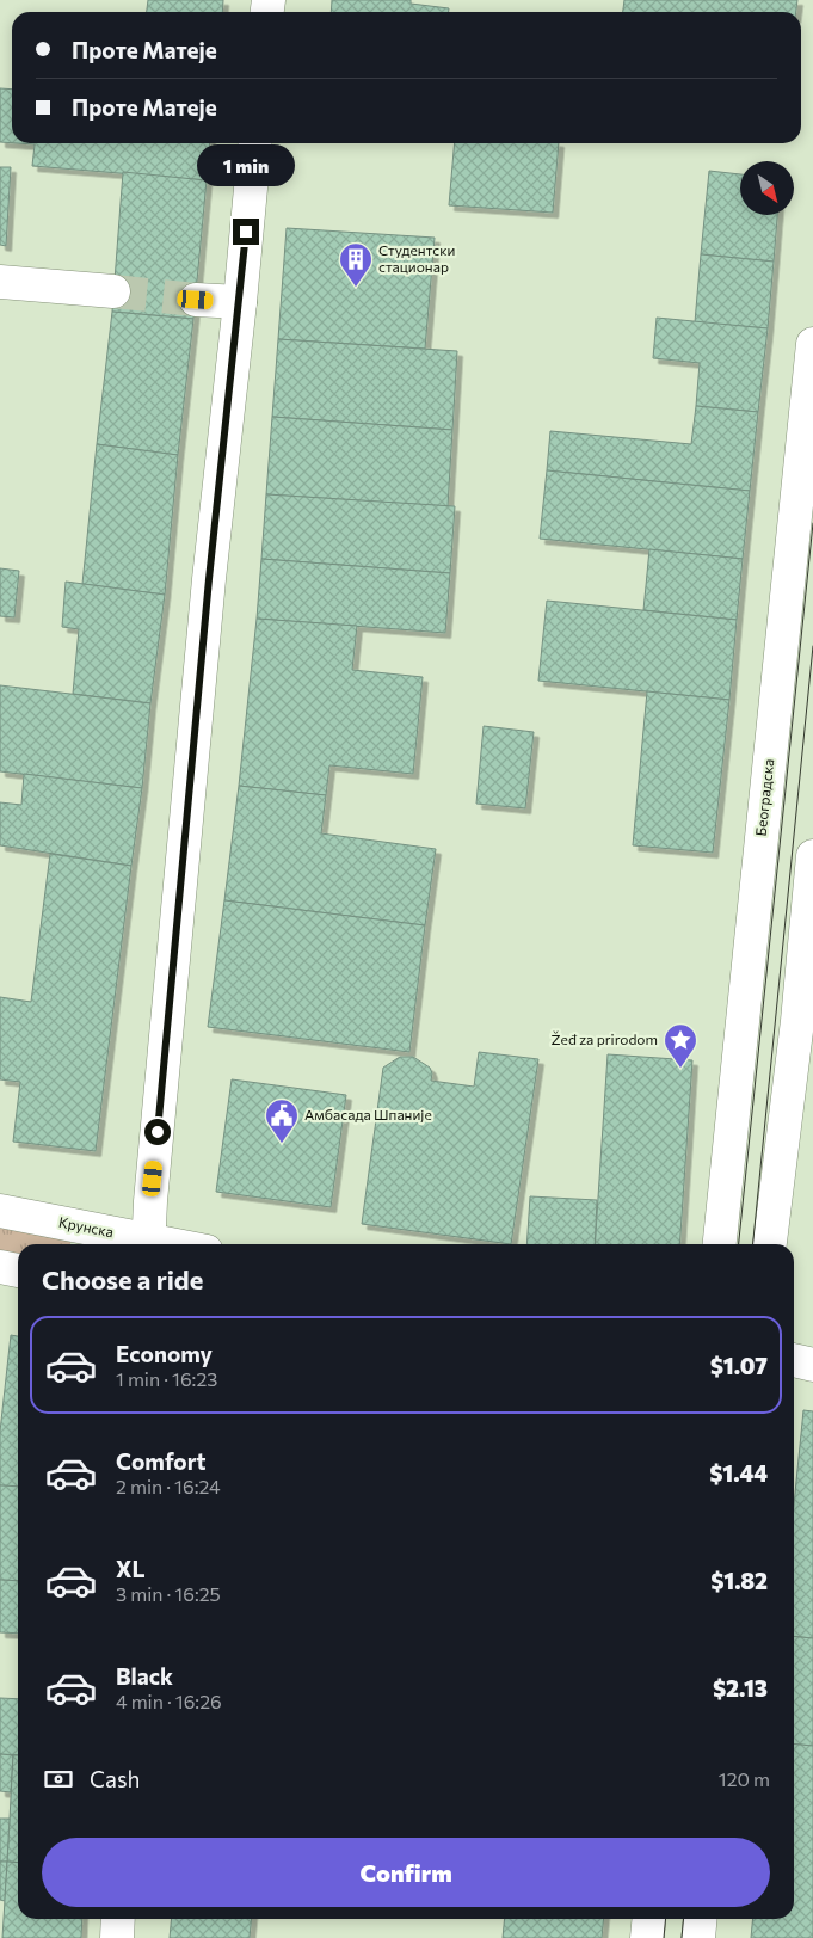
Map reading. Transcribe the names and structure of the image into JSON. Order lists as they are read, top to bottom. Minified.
{"streets":{"street":["Београдска","Крунска"]},"places":{"building":["Студентски стационар"],"place":["Žeđ za prirodom"],"public building":["Амбасада Шпаније"]},"north":"bottom right","page":{"banner":["Проте Матеје","Проте Матеје"],"bubble":"1 min","heading":"Choose a ride","list":[{"name":"Economy","note":"1 min · 16:23","value":"$1.07"},{"name":"Comfort","note":"2 min · 16:24","value":"$1.44"},{"name":"XL","note":"3 min · 16:25","value":"$1.82"},{"name":"Black","note":"4 min · 16:26","value":"$2.13"}],"pay":["Cash","120 m"],"buttons":"Confirm"}}
